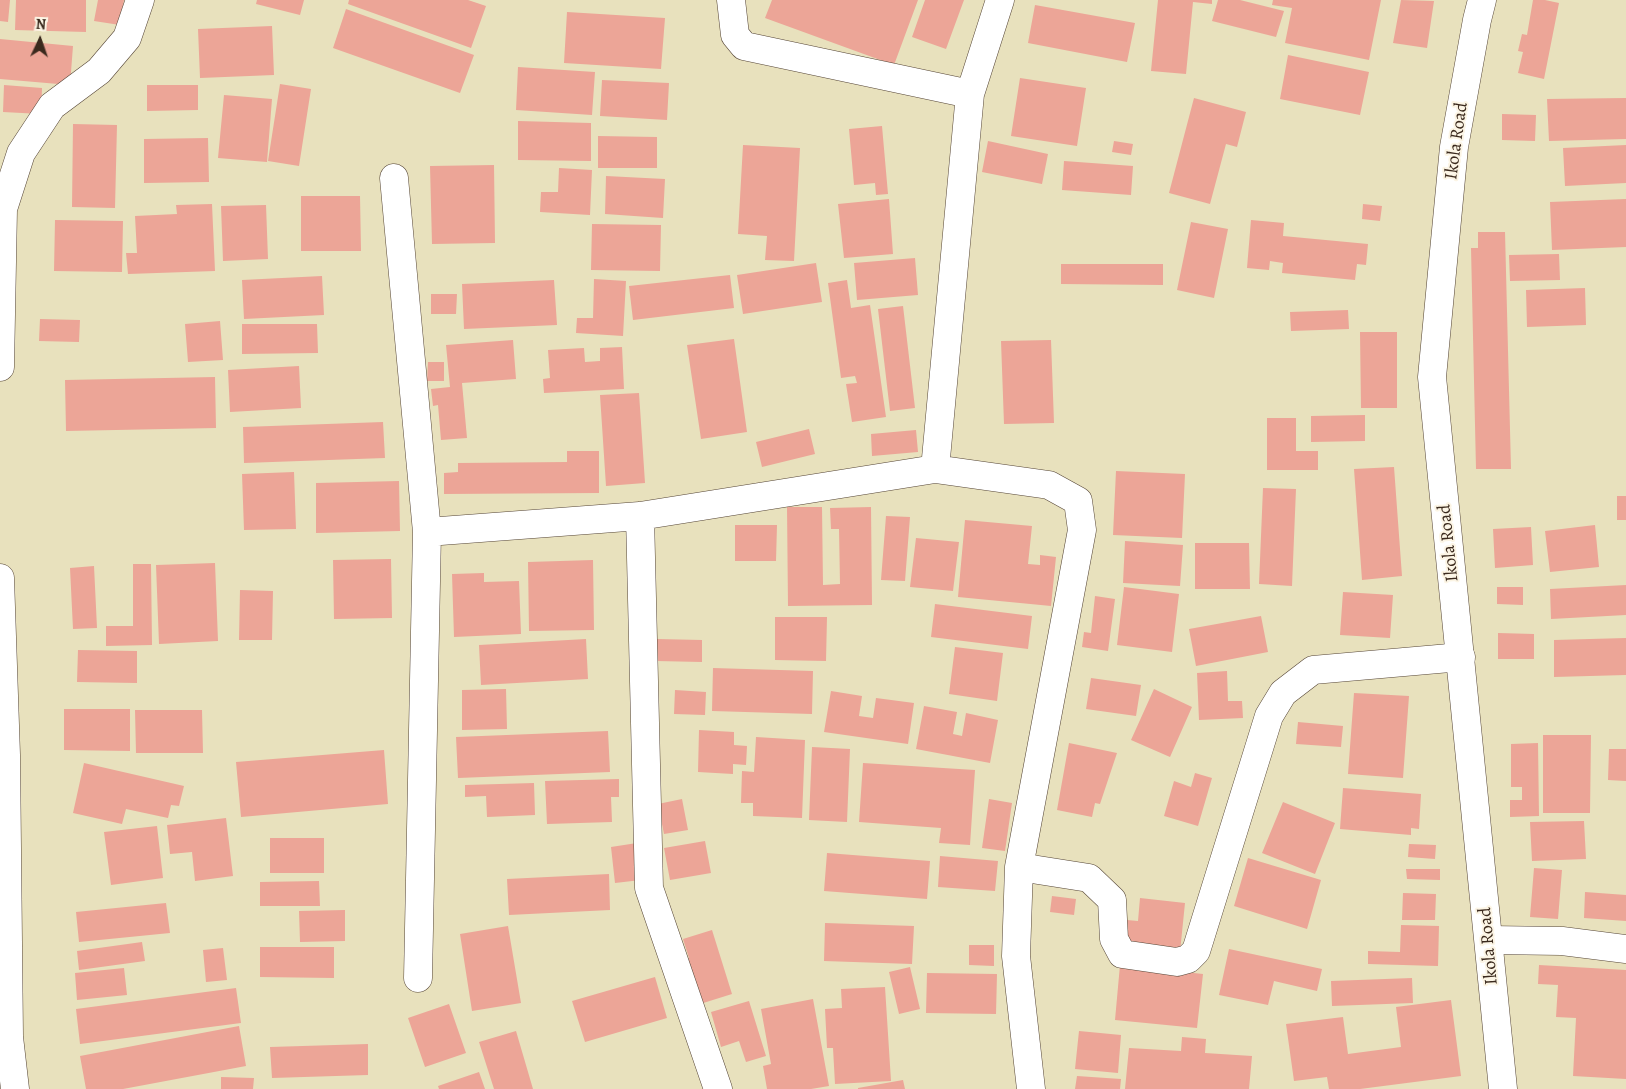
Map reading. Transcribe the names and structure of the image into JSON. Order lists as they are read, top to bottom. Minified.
{"streets":{"street":["Ikola Road"]},"north":"top"}
